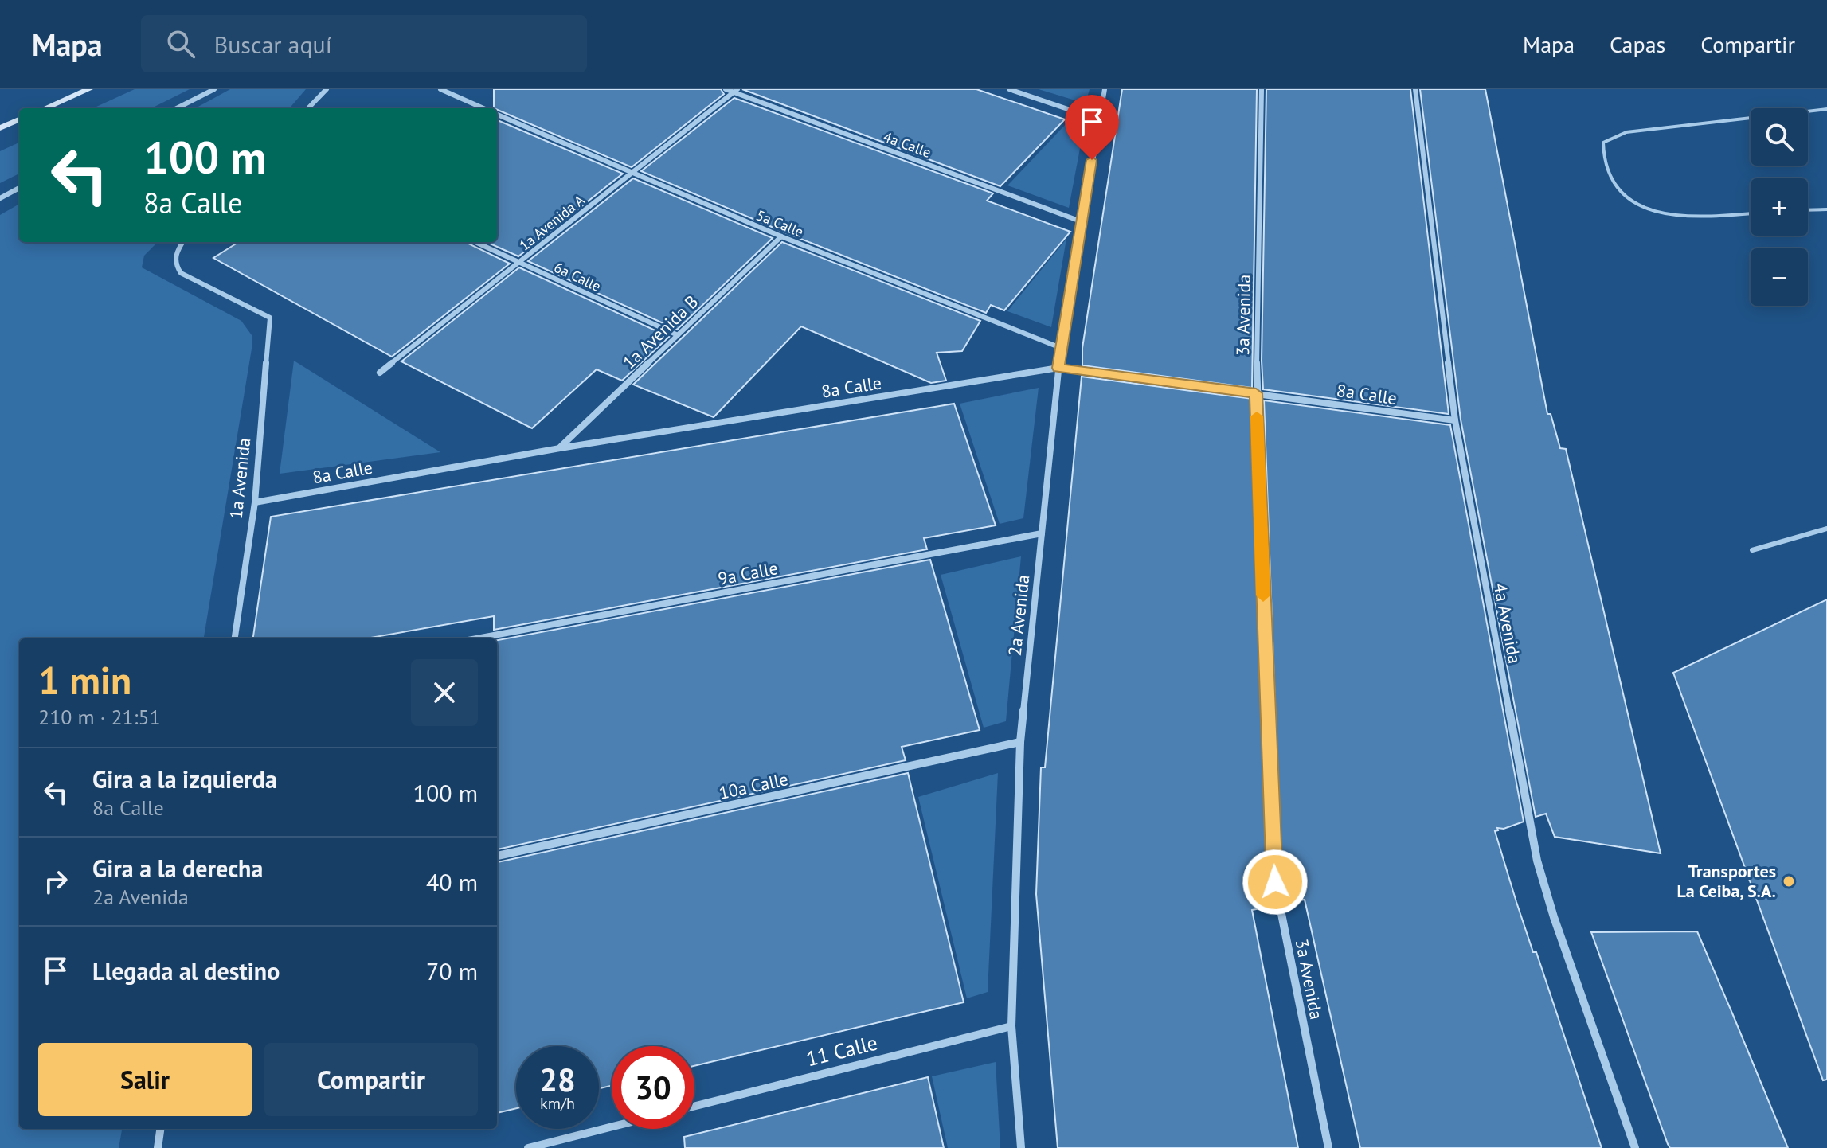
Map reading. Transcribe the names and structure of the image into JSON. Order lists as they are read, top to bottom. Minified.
{"streets":{"street":["4a Calle","1a Avenida A","5a Calle","6a Calle","3a Avenida","1a Avenida B","8a Calle","1a Avenida","9a Calle","2a Avenida","4a Avenida","10a Calle","11 Calle"]},"crossings":[["4a Calle","1a Avenida A"],["4a Calle","2a Avenida"],["1a Avenida A","5a Calle"],["1a Avenida A","6a Calle"],["5a Calle","1a Avenida B"],["5a Calle","2a Avenida"],["6a Calle","1a Avenida B"],["3a Avenida","8a Calle"],["1a Avenida B","8a Calle"],["8a Calle","1a Avenida"],["8a Calle","2a Avenida"],["8a Calle","4a Avenida"],["9a Calle","2a Avenida"],["2a Avenida","10a Calle"],["2a Avenida","11 Calle"]],"places":["Transportes La Ceiba, S.A."],"page":{"header":"Mapa","search":"Buscar aquí","nav":["Mapa","Capas","Compartir"],"map_buttons":["+","−"],"turn":["100 m","8a Calle"],"heading":["1 min","210 m · 21:51"],"list":[{"name":"Gira a la izquierda","note":"8a Calle","value":"100 m"},{"name":"Gira a la derecha","note":"2a Avenida","value":"40 m"},{"name":"Llegada al destino","value":"70 m"}],"buttons":["Salir","Compartir"],"speed":"28 km/h","limit":"30"}}
